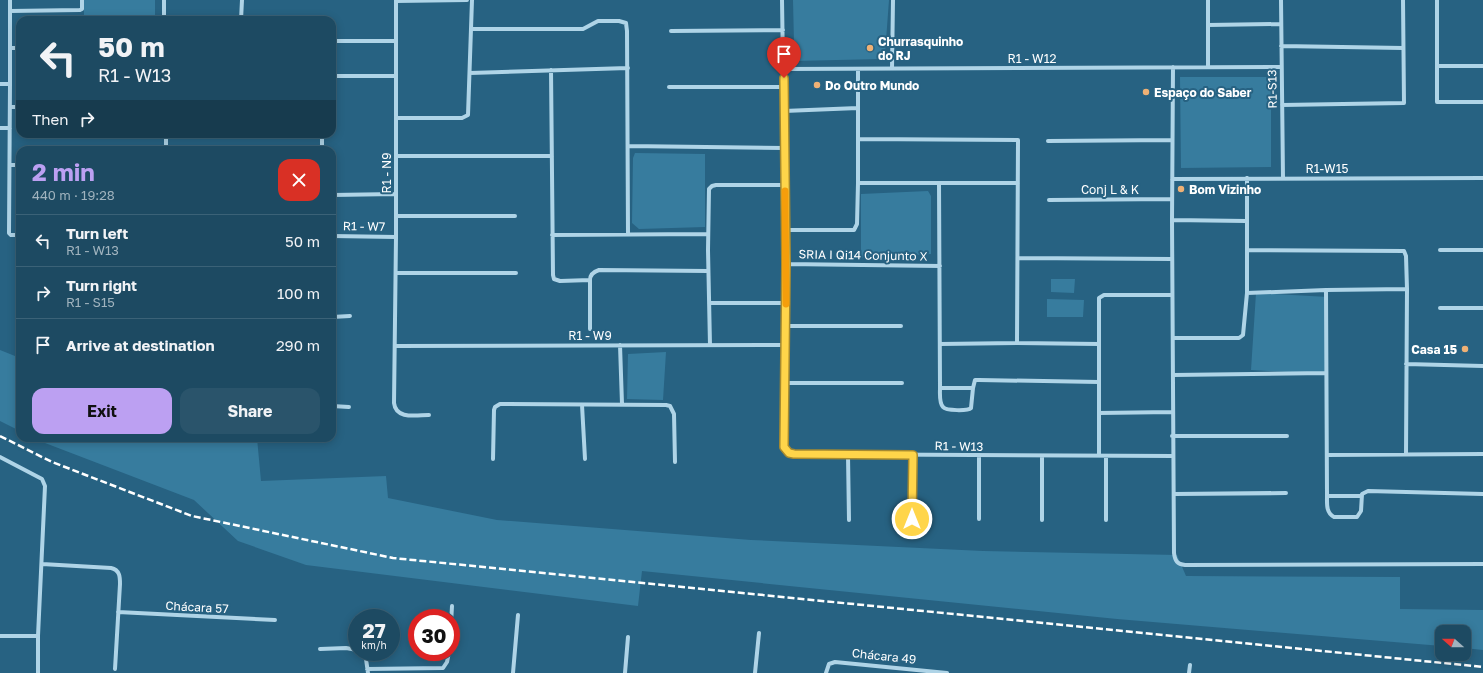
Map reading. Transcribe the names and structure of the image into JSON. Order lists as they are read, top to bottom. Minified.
{"streets":{"street":["R1 - W12","R1-S13","R1-W15","R1 - N9","Conj L & K","R1 - W7","SRIA I Qi14 Conjunto X","R1 - W9","R1 - W13","Chácara 57","Chácara 49"]},"crossings":[["R1 - W12","R1-S13"],["R1-S13","R1-W15"],["R1 - N9","R1 - W7"],["R1 - N9","R1 - W9"]],"places":["Churrasquinho do RJ","Do Outro Mundo","Espaço do Saber","Bom Vizinho","Casa 15"],"north":"left","page":{"turn":["50 m","R1 - W13"],"then":"Then","heading":["2 min","440 m · 19:28"],"list":[{"name":"Turn left","note":"R1 - W13","value":"50 m"},{"name":"Turn right","note":"R1 - S15","value":"100 m"},{"name":"Arrive at destination","value":"290 m"}],"buttons":["Exit","Share"],"speed":"27 km/h","limit":"30"}}
